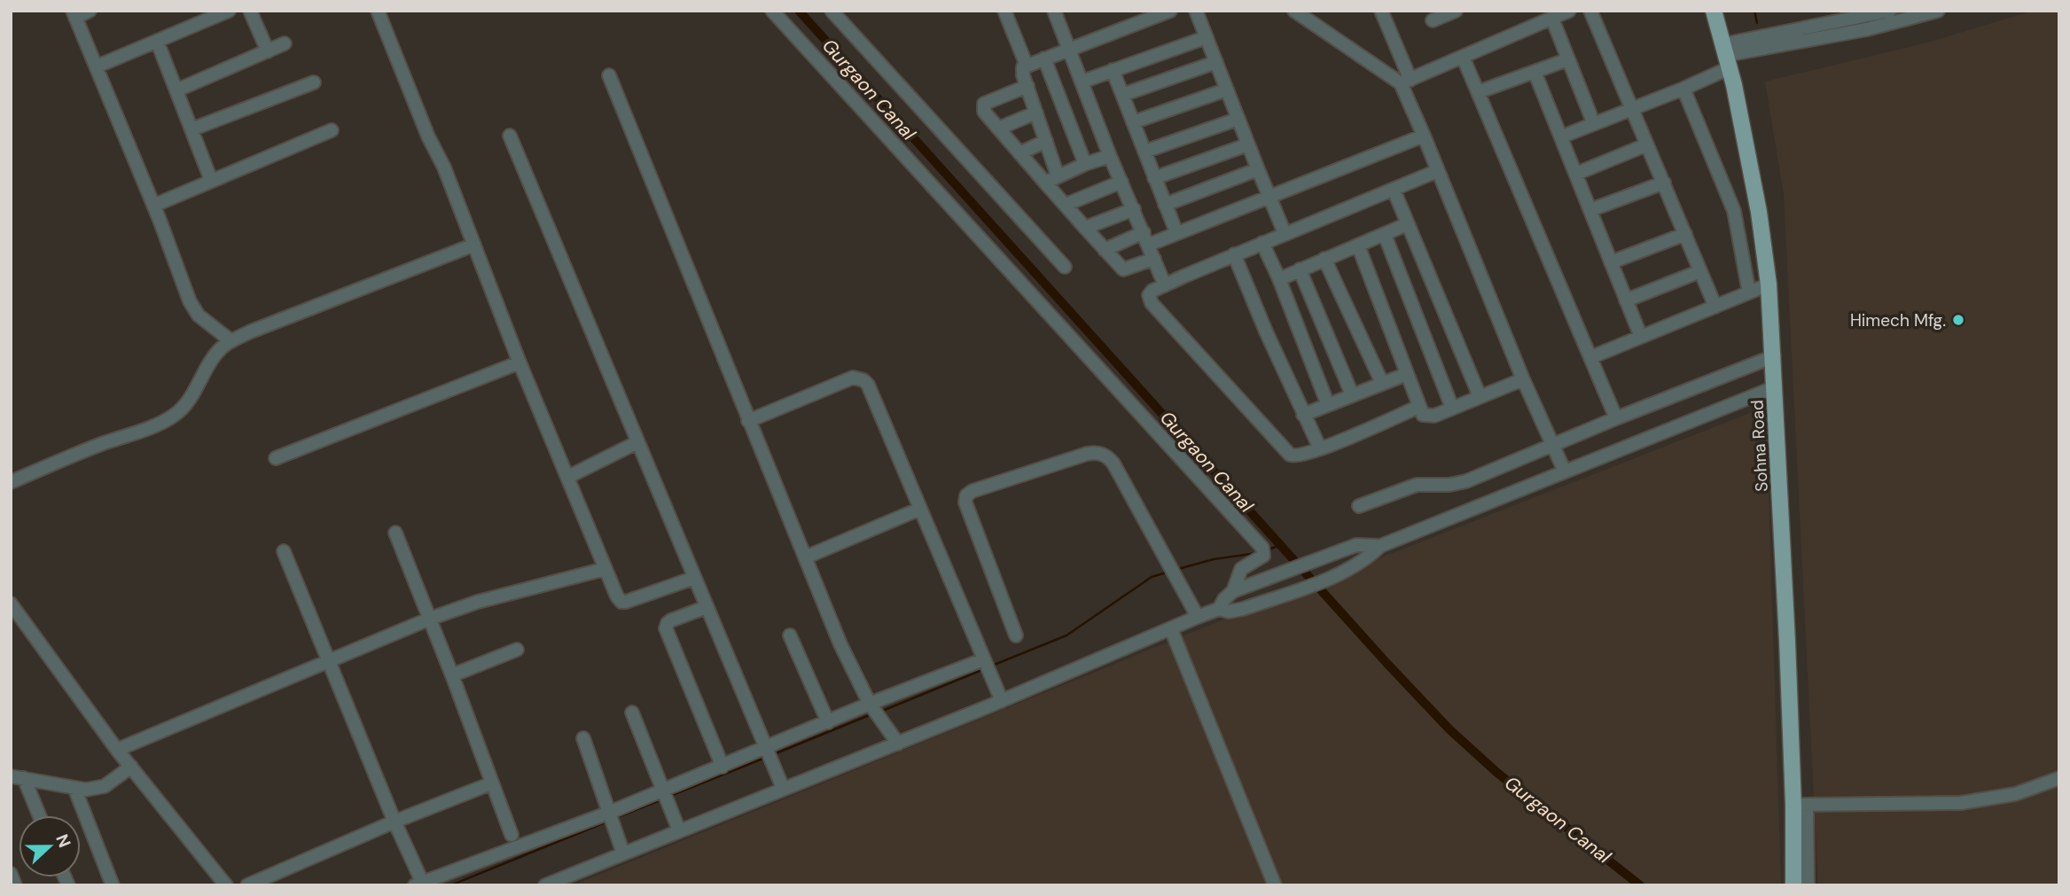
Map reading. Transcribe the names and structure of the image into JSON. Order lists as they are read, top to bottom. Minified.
{"streets":{"main road":["Sohna Road"]},"water":["Gurgaon Canal"],"places":["Himech Mfg."],"north":"right"}
